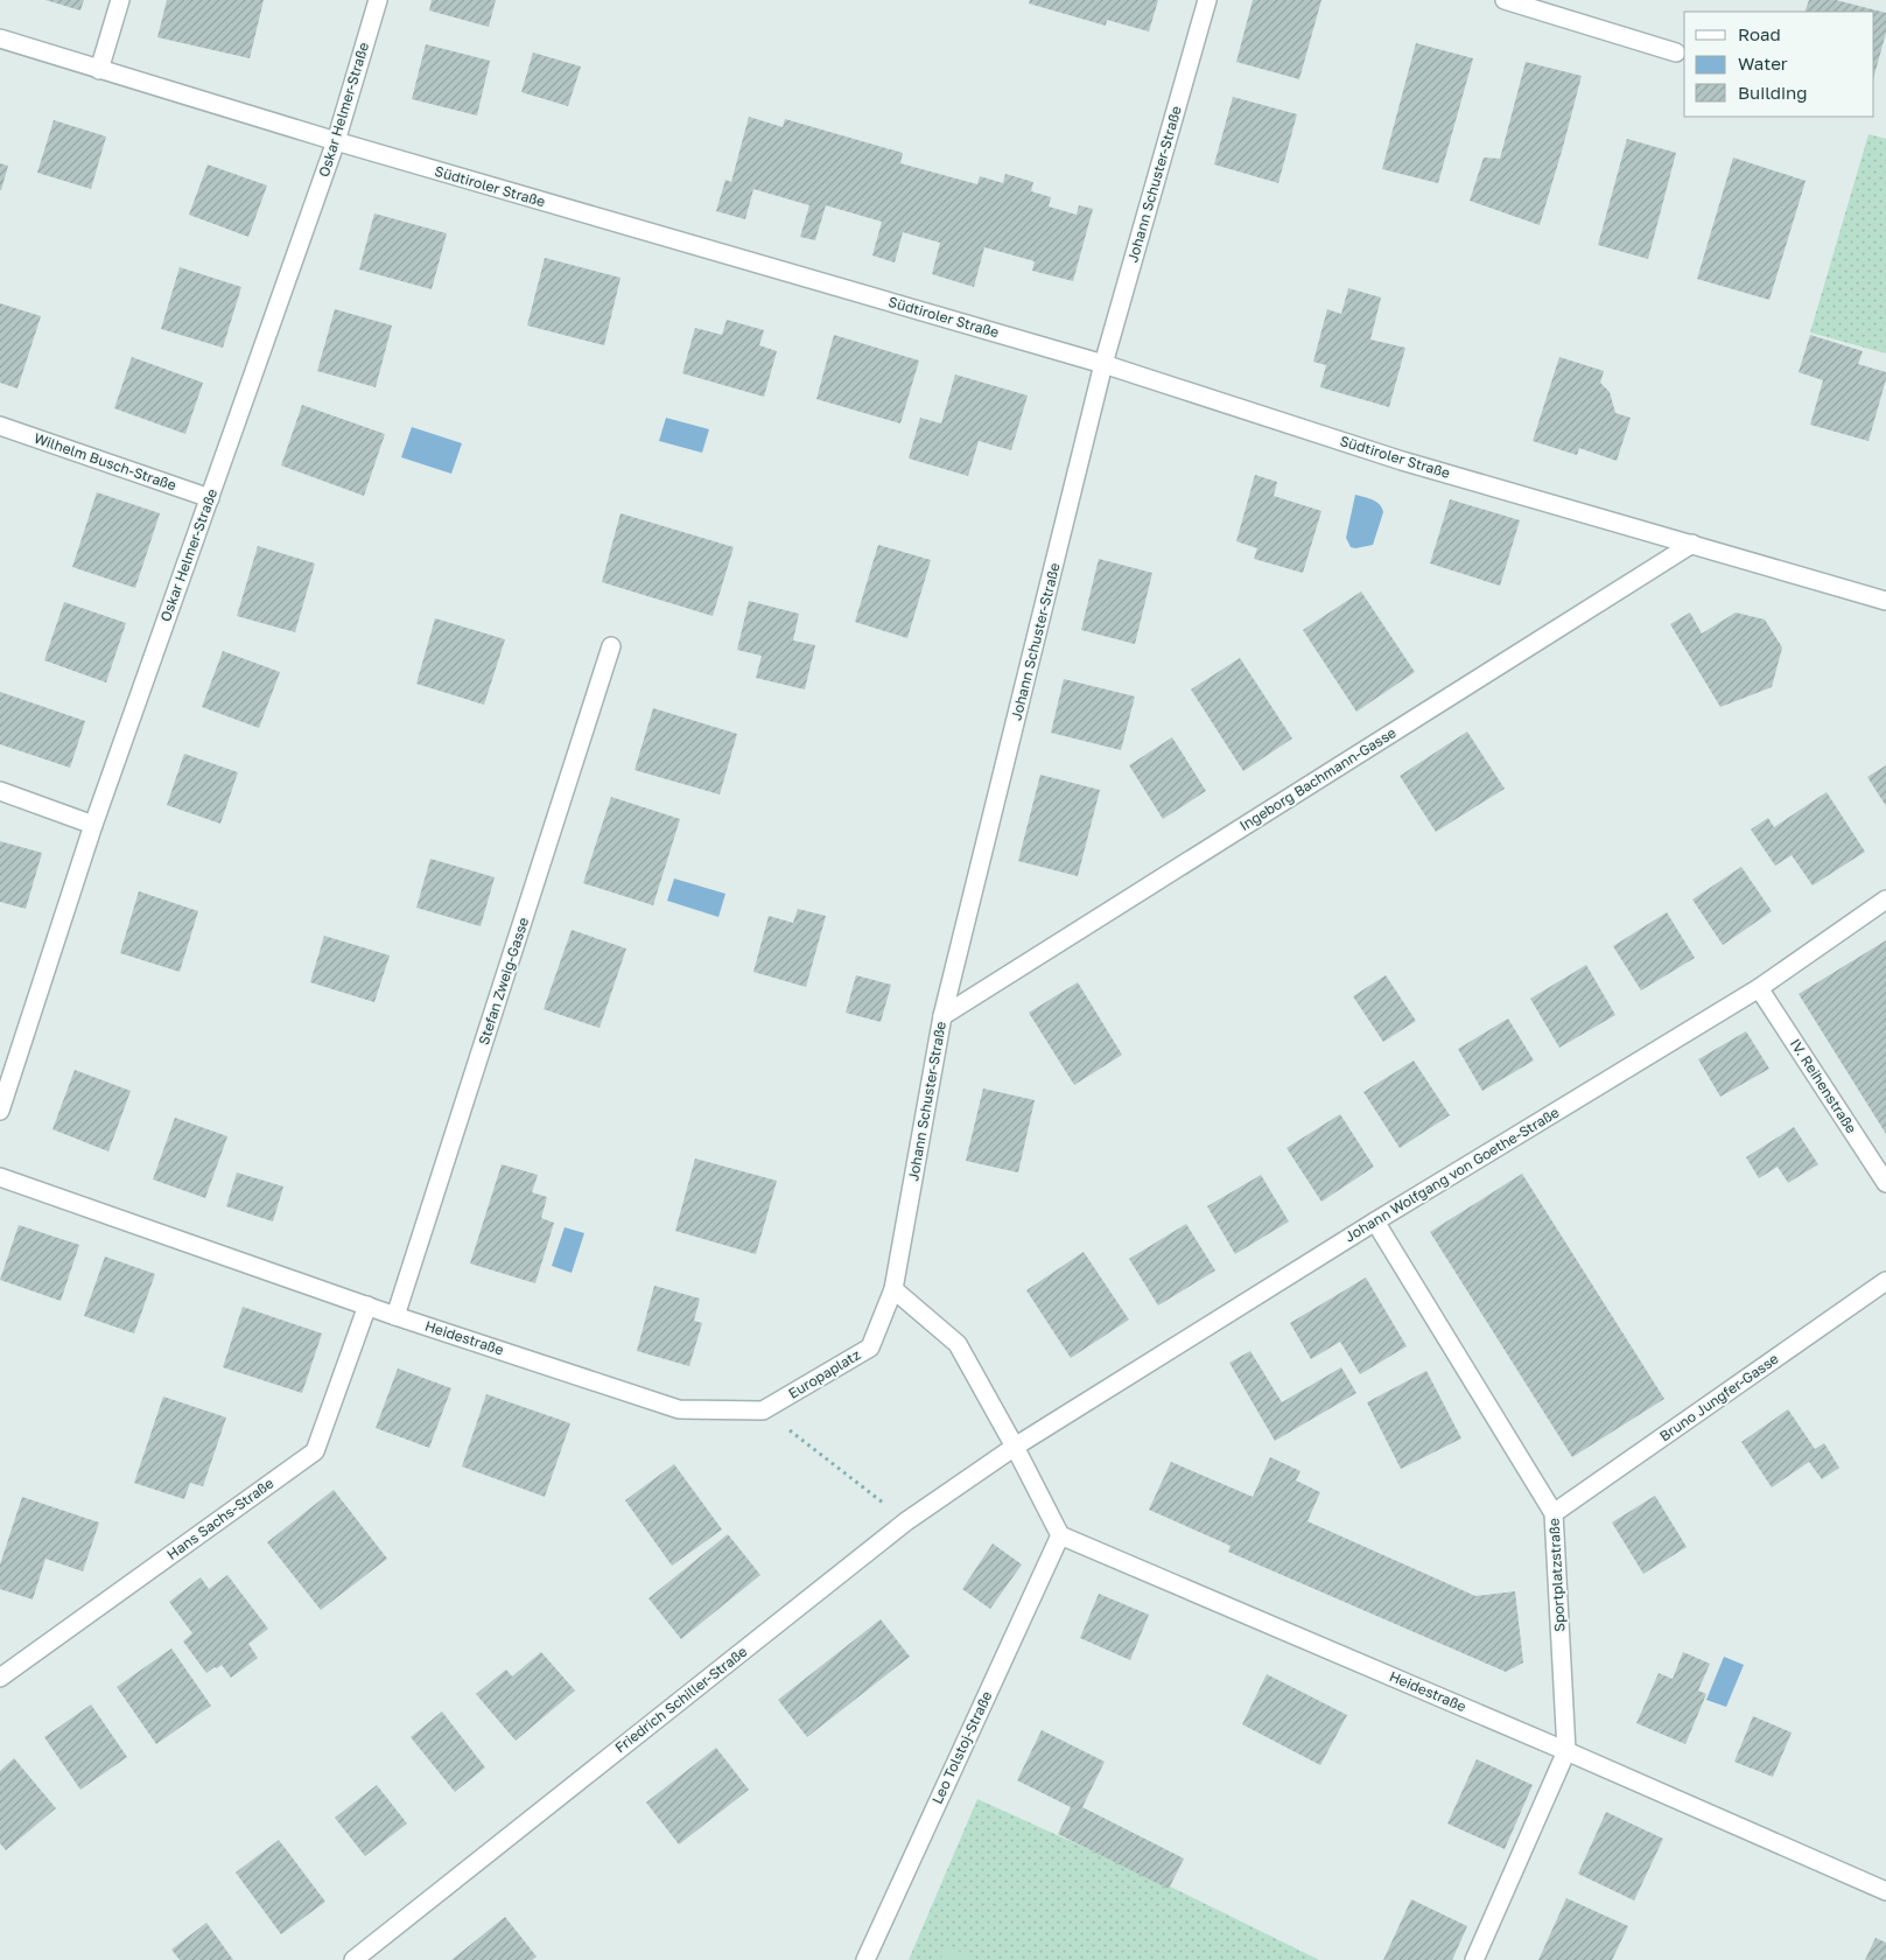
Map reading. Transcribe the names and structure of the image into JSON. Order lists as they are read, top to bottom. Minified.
{"streets":{"street":["Oskar Helmer-Straße","Johann Schuster-Straße","Südtiroler Straße","Wilhelm Busch-Straße","Ingeborg Bachmann-Gasse","Stefan Zweig-Gasse","IV. Reihenstraße","Johann Wolfgang von Goethe-Straße","Heidestraße","Europaplatz","Bruno Jungfer-Gasse","Hans Sachs-Straße","Sportplatzstraße","Friedrich Schiller-Straße","Leo Tolstoj-Straße"]},"crossings":[["Oskar Helmer-Straße","Südtiroler Straße"],["Oskar Helmer-Straße","Wilhelm Busch-Straße"],["Johann Schuster-Straße","Südtiroler Straße"],["Johann Schuster-Straße","Ingeborg Bachmann-Gasse"],["Johann Schuster-Straße","Europaplatz"],["Südtiroler Straße","Ingeborg Bachmann-Gasse"],["Stefan Zweig-Gasse","Heidestraße"],["IV. Reihenstraße","Johann Wolfgang von Goethe-Straße"],["Johann Wolfgang von Goethe-Straße","Sportplatzstraße"],["Johann Wolfgang von Goethe-Straße","Friedrich Schiller-Straße"],["Heidestraße","Europaplatz"],["Heidestraße","Hans Sachs-Straße"],["Heidestraße","Sportplatzstraße"],["Heidestraße","Leo Tolstoj-Straße"],["Bruno Jungfer-Gasse","Sportplatzstraße"]],"legend":["Road","Water","Building"]}
